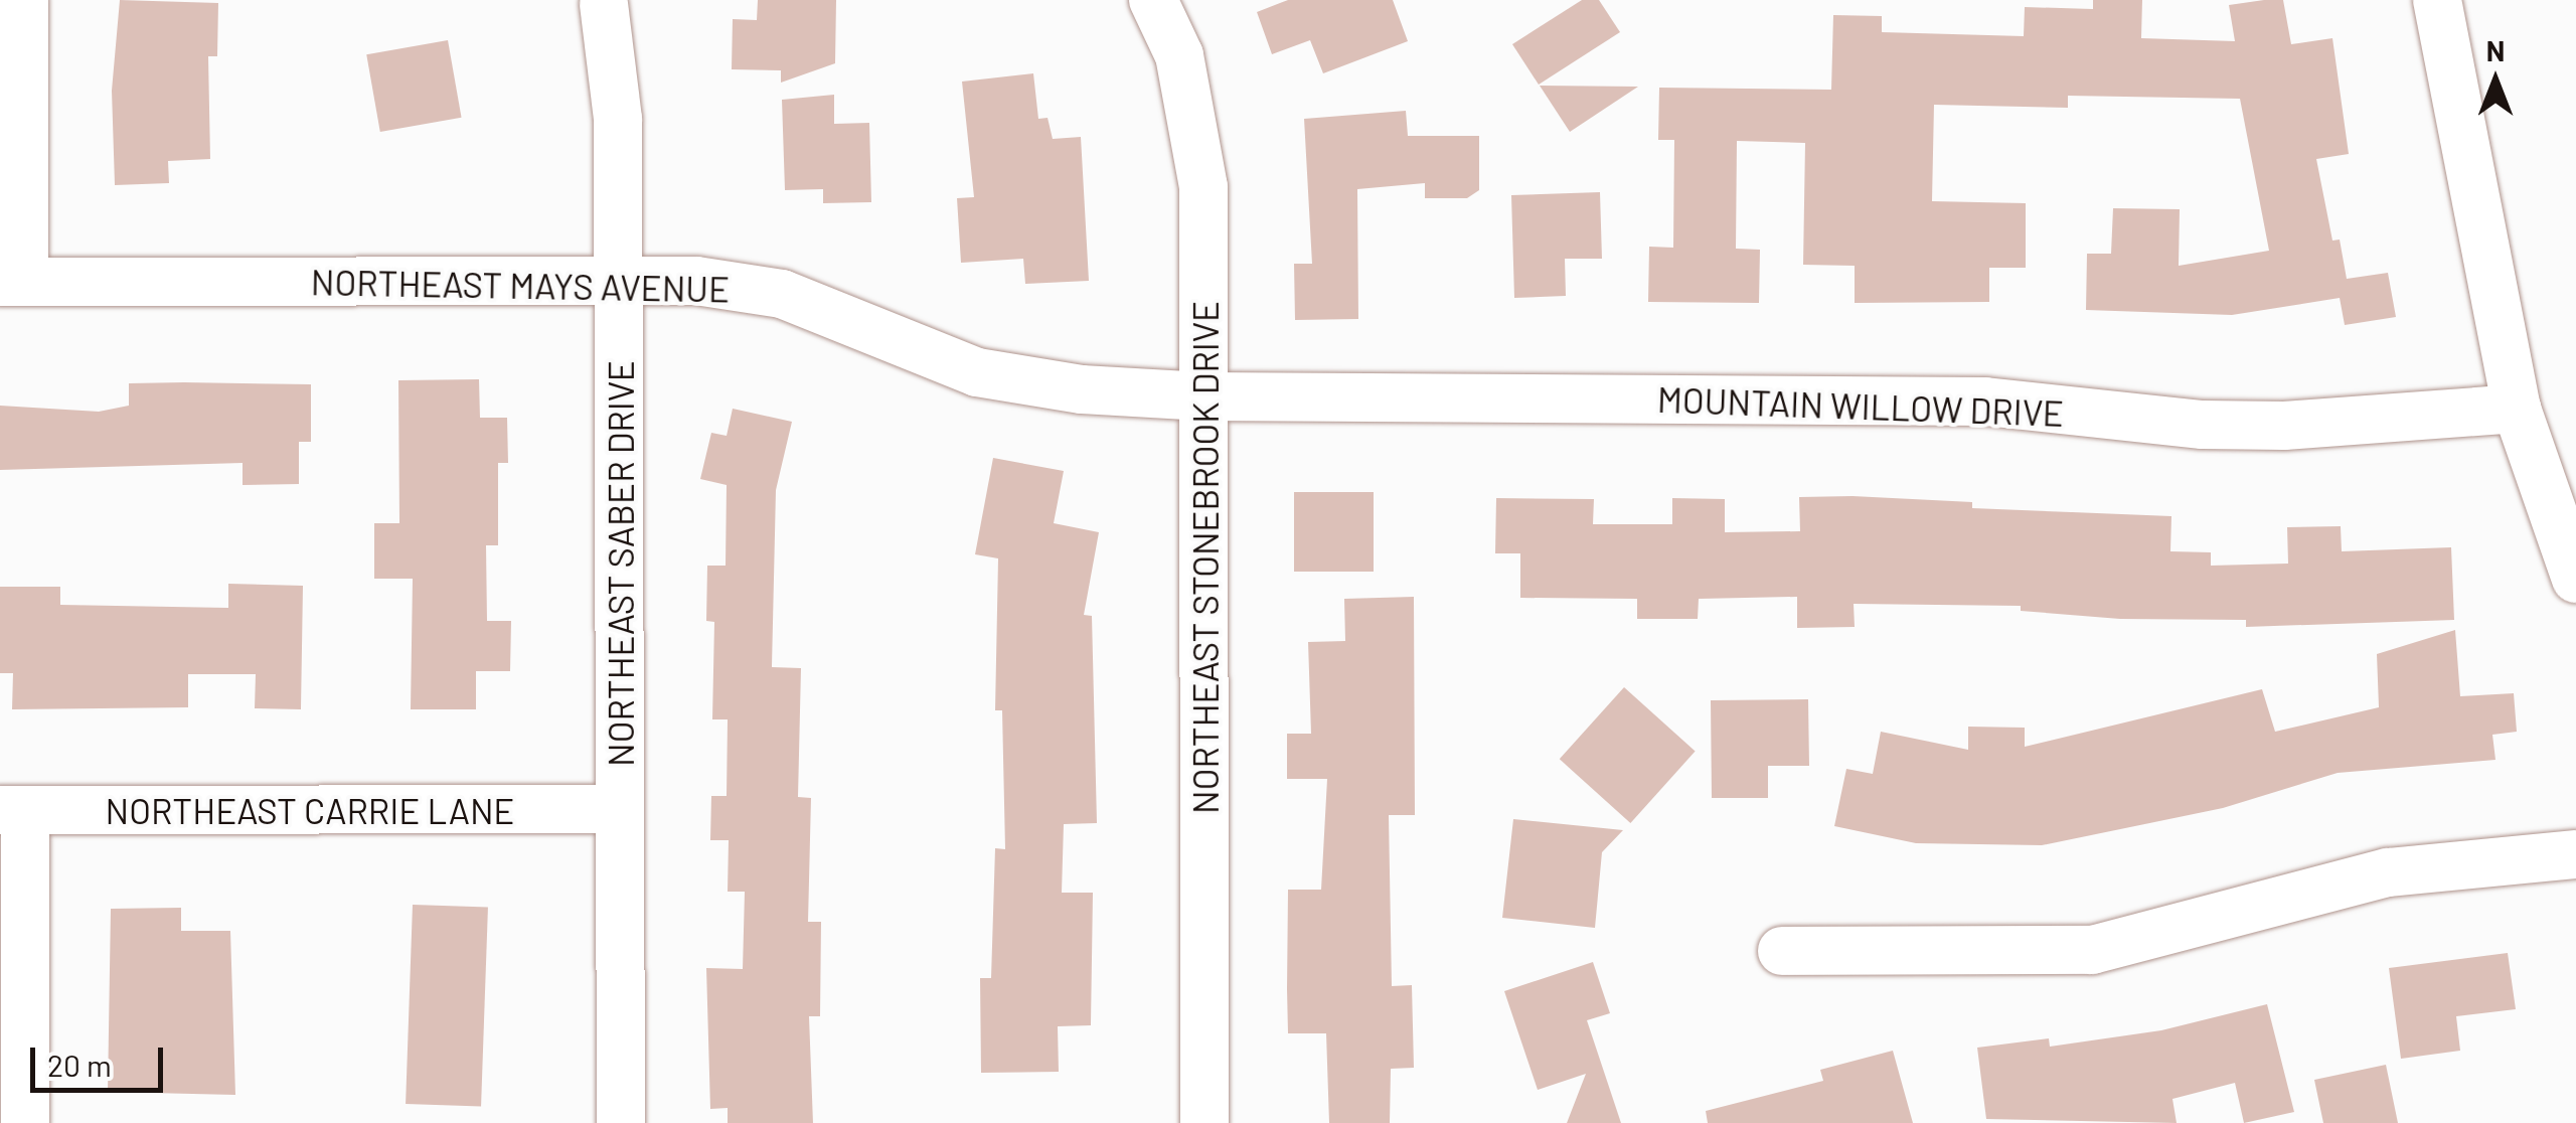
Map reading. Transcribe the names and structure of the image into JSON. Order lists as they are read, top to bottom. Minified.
{"streets":{"street":["NORTHEAST MAYS AVENUE","MOUNTAIN WILLOW DRIVE","NORTHEAST STONEBROOK DRIVE","NORTHEAST SABER DRIVE","NORTHEAST CARRIE LANE"]},"crossings":[["NORTHEAST MAYS AVENUE","MOUNTAIN WILLOW DRIVE"],["NORTHEAST MAYS AVENUE","NORTHEAST STONEBROOK DRIVE"],["NORTHEAST MAYS AVENUE","NORTHEAST SABER DRIVE"],["MOUNTAIN WILLOW DRIVE","NORTHEAST STONEBROOK DRIVE"],["NORTHEAST SABER DRIVE","NORTHEAST CARRIE LANE"]],"scale_bar":"20 m","north":"top"}
